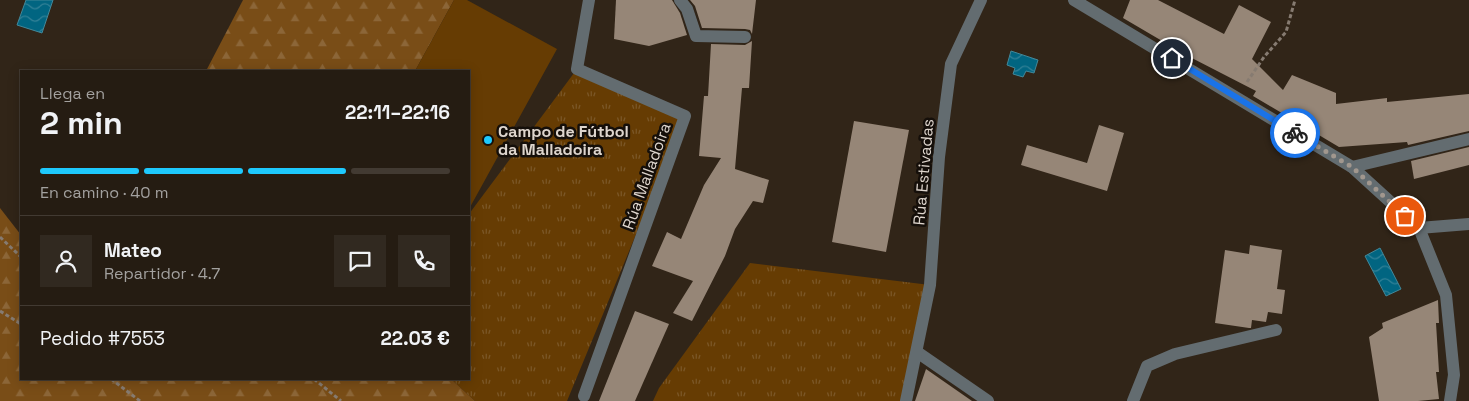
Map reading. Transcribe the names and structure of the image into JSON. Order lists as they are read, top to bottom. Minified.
{"streets":{"street":["Rúa Estivadas","Rúa Malladoira"]},"places":["Campo de Fútbol da Malladoira"],"page":{"heading":["2 min","Llega en","22:11–22:16"],"panel":["Mateo","Repartidor · 4.7","Pedido #7553","22.03 €"],"bar":"En camino · 40 m"}}
